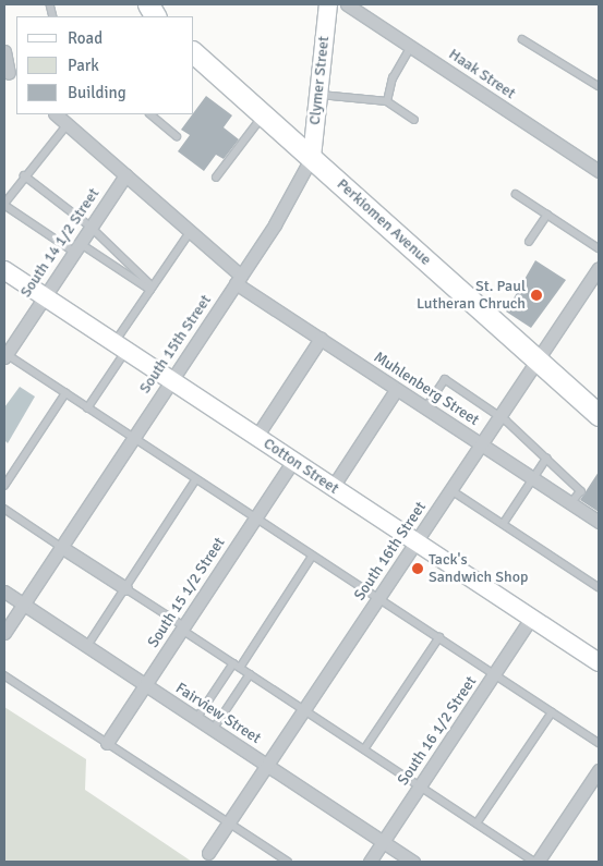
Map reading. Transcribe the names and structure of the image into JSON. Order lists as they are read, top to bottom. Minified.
{"streets":{"main road":["Perkiomen Avenue"],"street":["Haak Street","Clymer Street","South 14 1/2 Street","South 15th Street","Muhlenberg Street","Cotton Street","South 16th Street","South 15 1/2 Street","Fairview Street","South 16 1/2 Street"]},"crossings":[["Clymer Street","Perkiomen Avenue"],["Clymer Street","South 15th Street"],["Perkiomen Avenue","South 15th Street"],["Perkiomen Avenue","South 16th Street"],["South 14 1/2 Street","Muhlenberg Street"],["South 14 1/2 Street","Cotton Street"],["South 15th Street","Muhlenberg Street"],["South 15th Street","Cotton Street"],["South 15th Street","Fairview Street"],["Muhlenberg Street","South 16th Street"],["Cotton Street","South 16th Street"],["Cotton Street","South 15 1/2 Street"],["Cotton Street","South 16 1/2 Street"],["South 16th Street","Fairview Street"],["South 15 1/2 Street","Fairview Street"],["Fairview Street","South 16 1/2 Street"]],"places":["St. Paul Lutheran Chruch","Tack's Sandwich Shop"],"legend":["Road","Park","Building"]}
